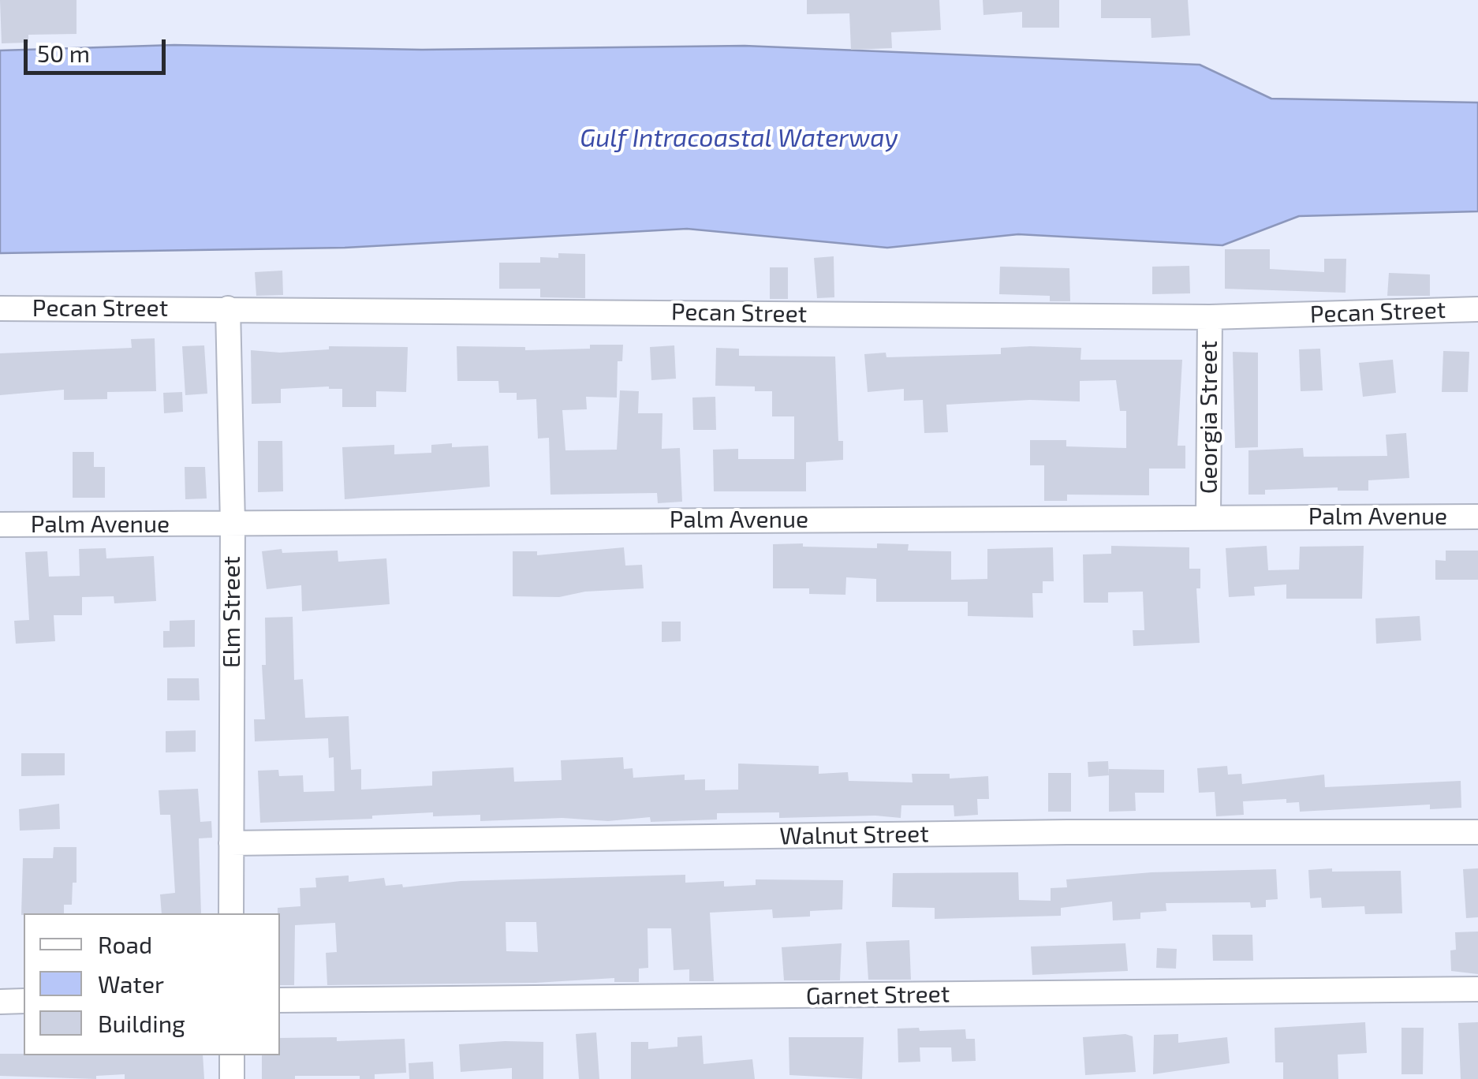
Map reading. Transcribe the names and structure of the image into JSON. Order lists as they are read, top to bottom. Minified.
{"streets":{"street":["Pecan Street","Georgia Street","Palm Avenue","Elm Street","Walnut Street","Garnet Street"]},"crossings":[["Pecan Street","Georgia Street"],["Pecan Street","Elm Street"],["Georgia Street","Palm Avenue"],["Palm Avenue","Elm Street"],["Elm Street","Walnut Street"]],"water":["Gulf Intracoastal Waterway"],"legend":["Road","Water","Building"],"scale_bar":"50 m"}
